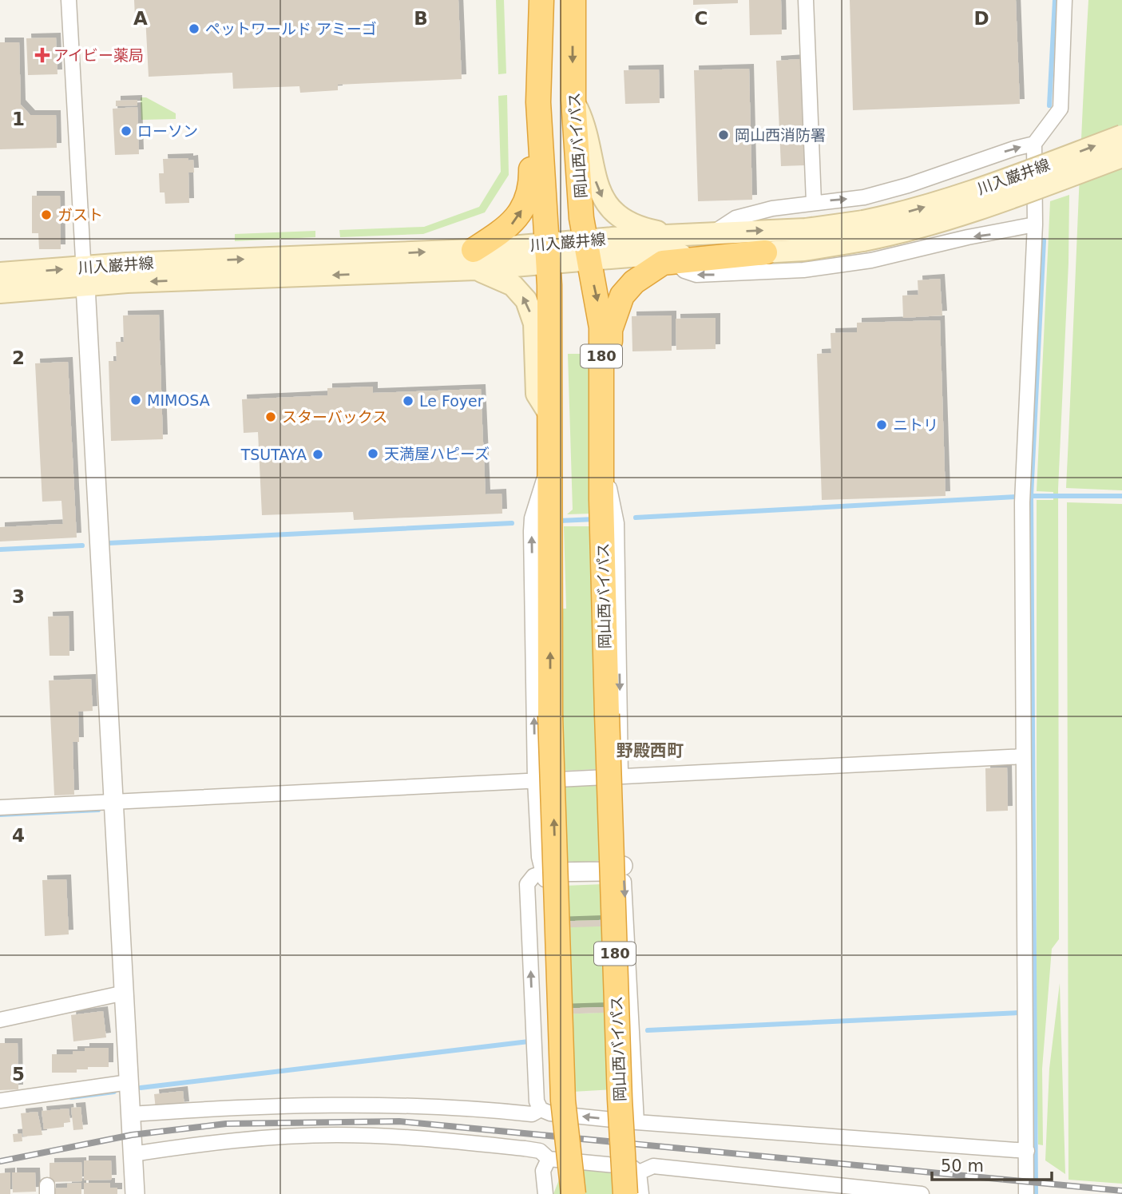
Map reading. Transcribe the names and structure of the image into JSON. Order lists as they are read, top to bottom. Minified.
{"streets":{"highway":["岡山西バイパス","180"],"main road":["川入巌井線"]},"crossings":[["岡山西バイパス","川入巌井線"]],"districts":["野殿西町"],"places":{"other":["ペットワールド アミーゴ","ローソン","岡山西消防署","ガスト","MIMOSA","Le Foyer","スターバックス","ニトリ","天満屋ハピーズ","TSUTAYA"],"health":["アイビー薬局"]},"scale_bar":"50 m","grid":{"columns":["A","B","C","D"],"rows":["1","2","3","4","5"]}}
